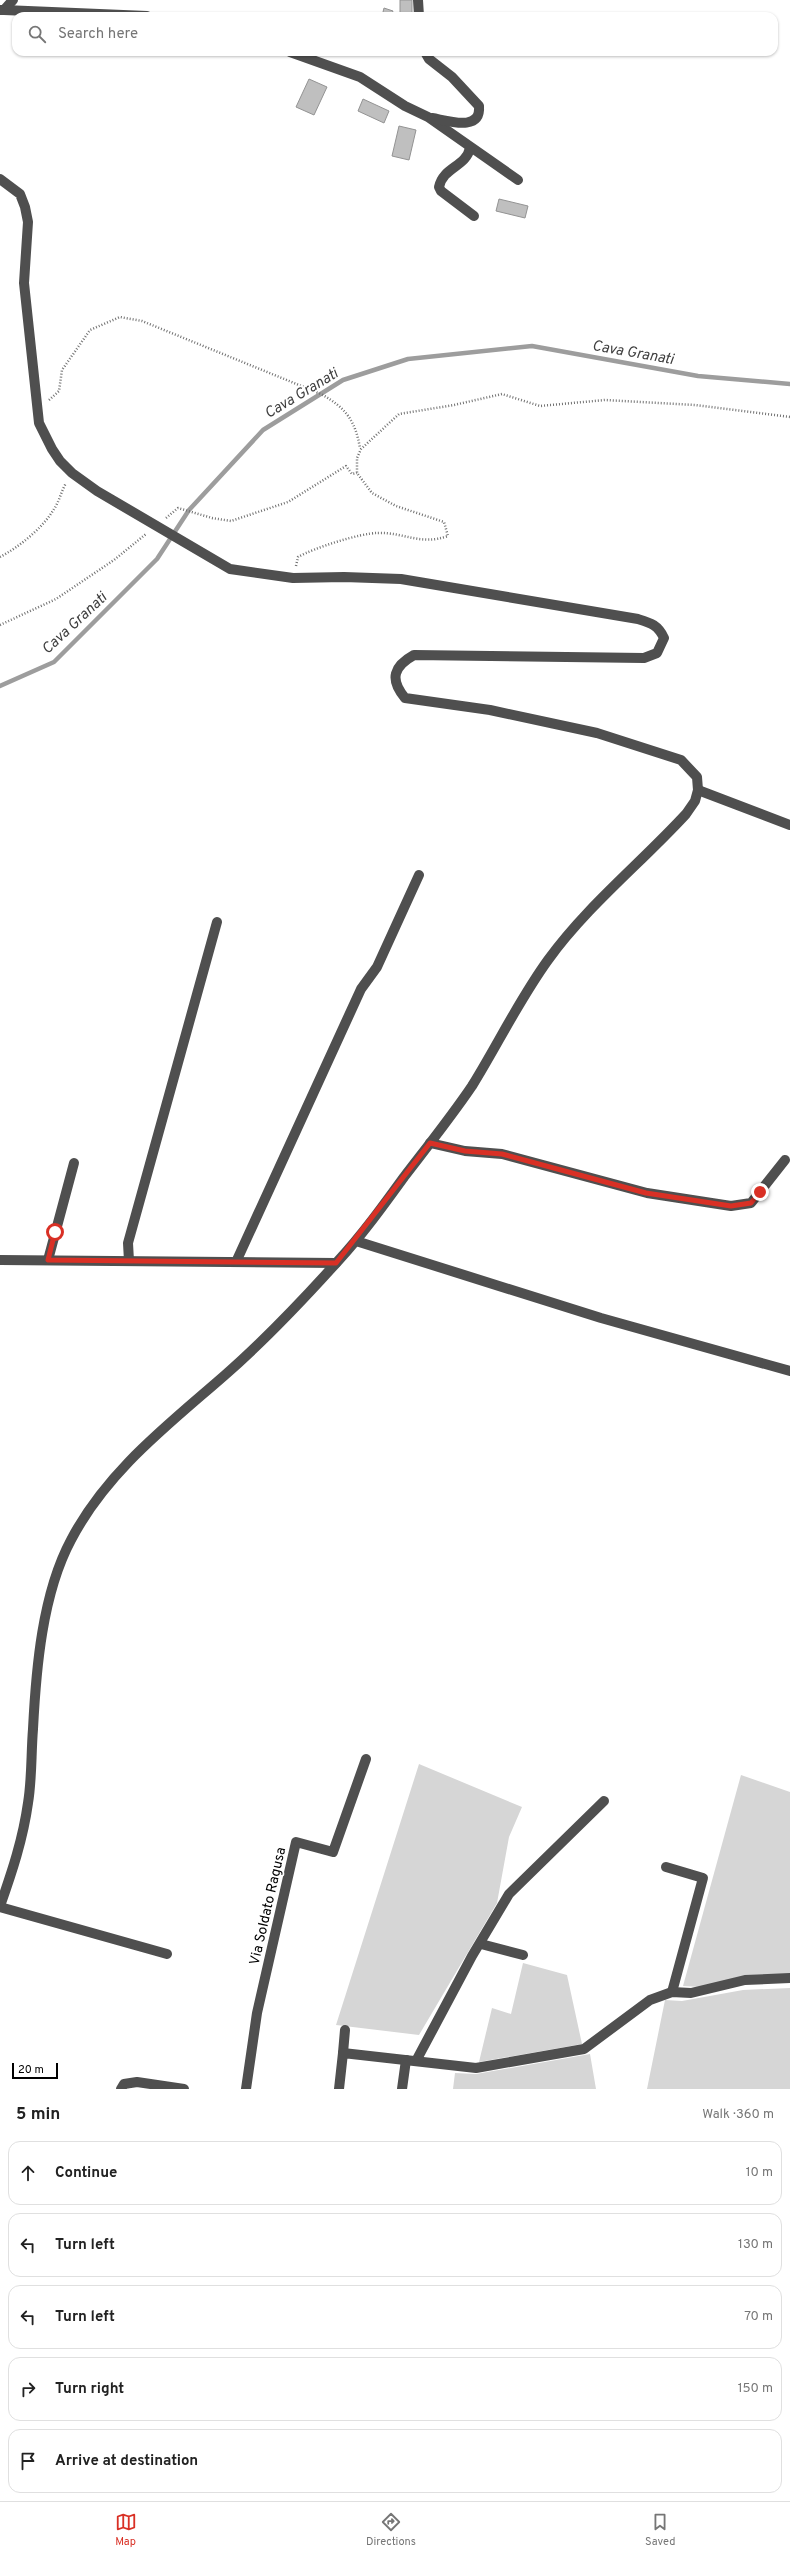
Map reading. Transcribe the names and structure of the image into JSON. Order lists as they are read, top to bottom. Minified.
{"streets":{"street":["Via Soldato Ragusa"]},"water":["Cava Granati"],"scale_bar":"20 m","page":{"search":"Search here","scale":"20 m","heading":["5 min","Walk · 360 m"],"list":[["Continue","10 m"],["Turn left","130 m"],["Turn left","70 m"],["Turn right","150 m"],"Arrive at destination"],"nav":["Map","Directions","Saved"]}}
